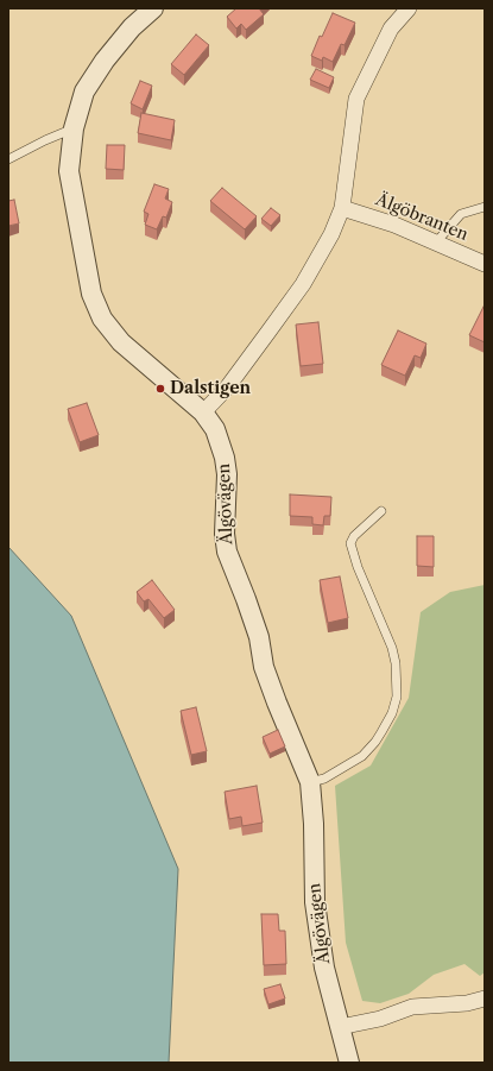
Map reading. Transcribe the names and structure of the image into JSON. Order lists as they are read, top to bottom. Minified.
{"streets":{"street":["Älgöbranten","Älgövägen"]},"places":["Dalstigen"]}
